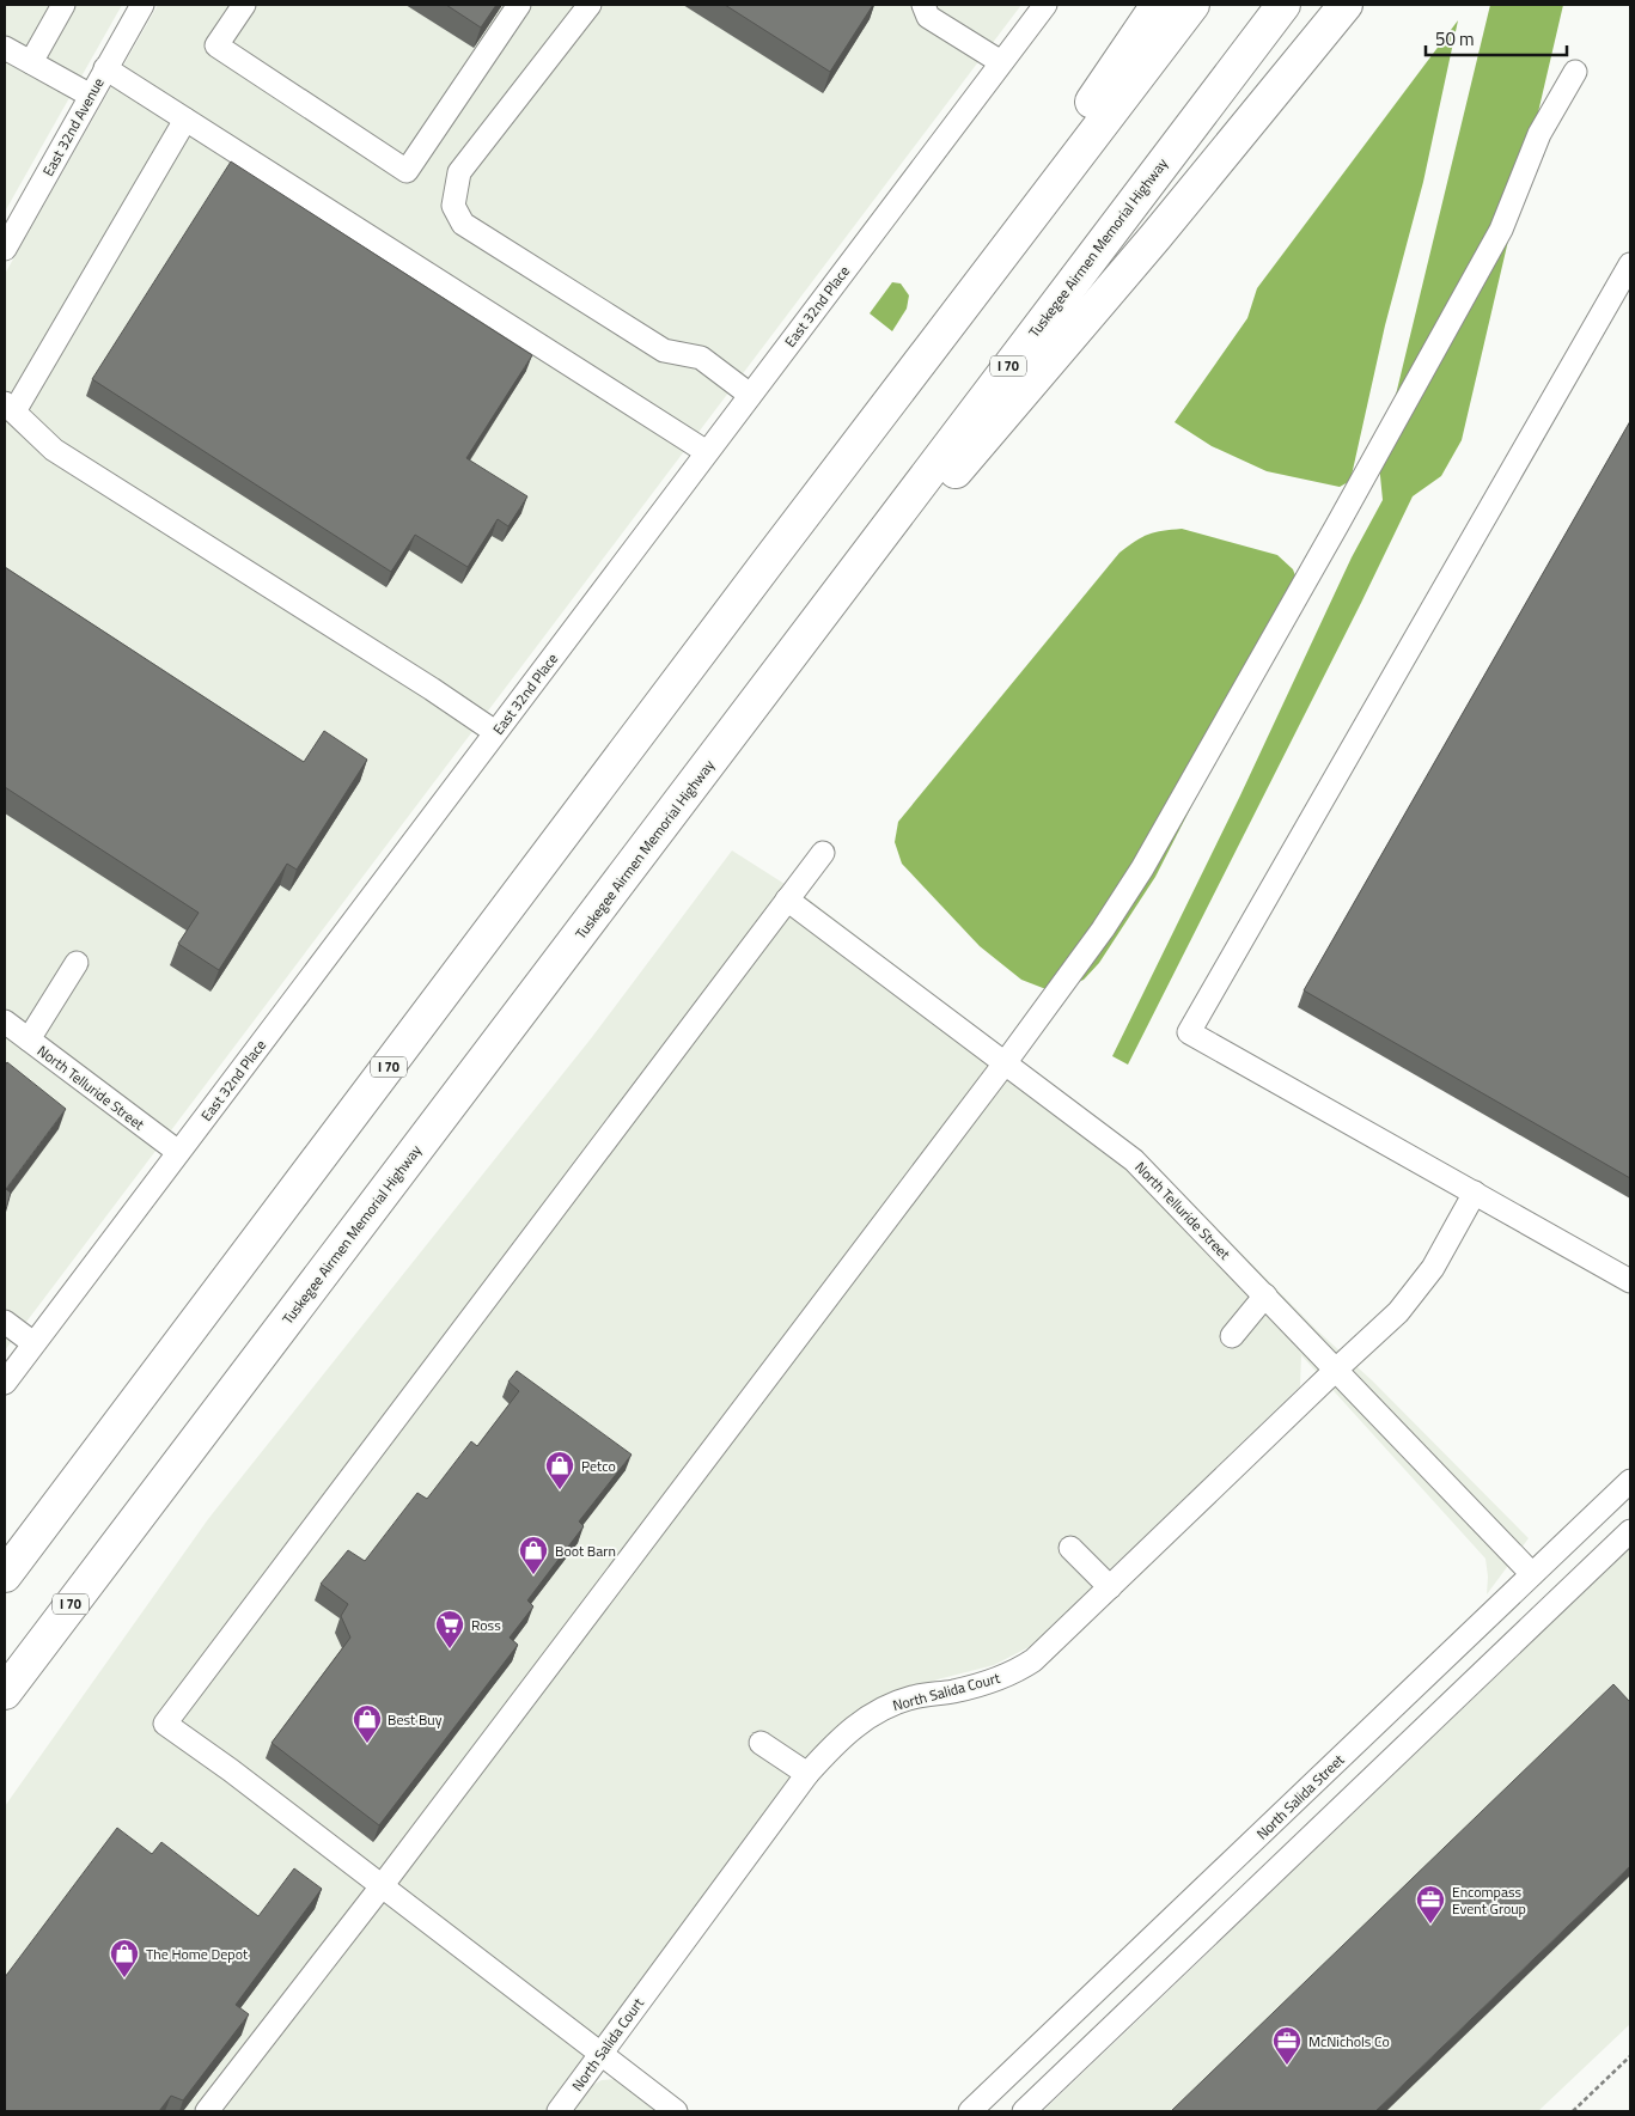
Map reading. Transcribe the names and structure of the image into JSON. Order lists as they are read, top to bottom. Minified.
{"streets":{"highway":["Tuskegee Airmen Memorial Highway","I 70"],"street":["East 32nd Avenue","East 32nd Place","North Telluride Street","North Salida Court","North Salida Street"]},"crossings":[["East 32nd Place","North Telluride Street"],["North Telluride Street","North Salida Court"],["North Telluride Street","North Salida Street"]],"places":{"shop":["Petco","Boot Barn","Best Buy","The Home Depot"],"supermarket":["Ross"],"office":["Encompass Event Group","McNichols Co"]},"scale_bar":"50 m"}
